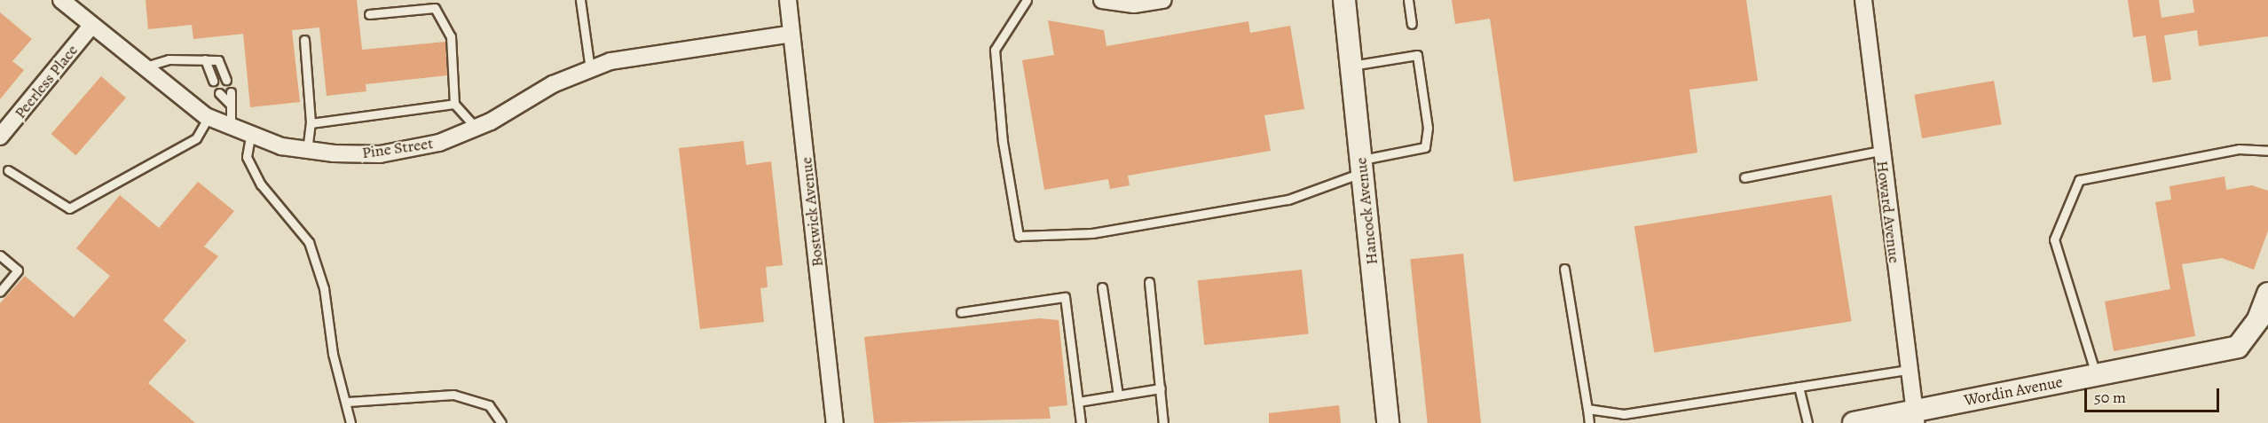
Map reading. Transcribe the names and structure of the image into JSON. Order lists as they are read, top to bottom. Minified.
{"streets":{"street":["Peerless Place","Pine Street","Hancock Avenue","Bostwick Avenue","Howard Avenue","Wordin Avenue"]},"crossings":[["Peerless Place","Pine Street"],["Pine Street","Bostwick Avenue"],["Howard Avenue","Wordin Avenue"]],"scale_bar":"50 m"}
